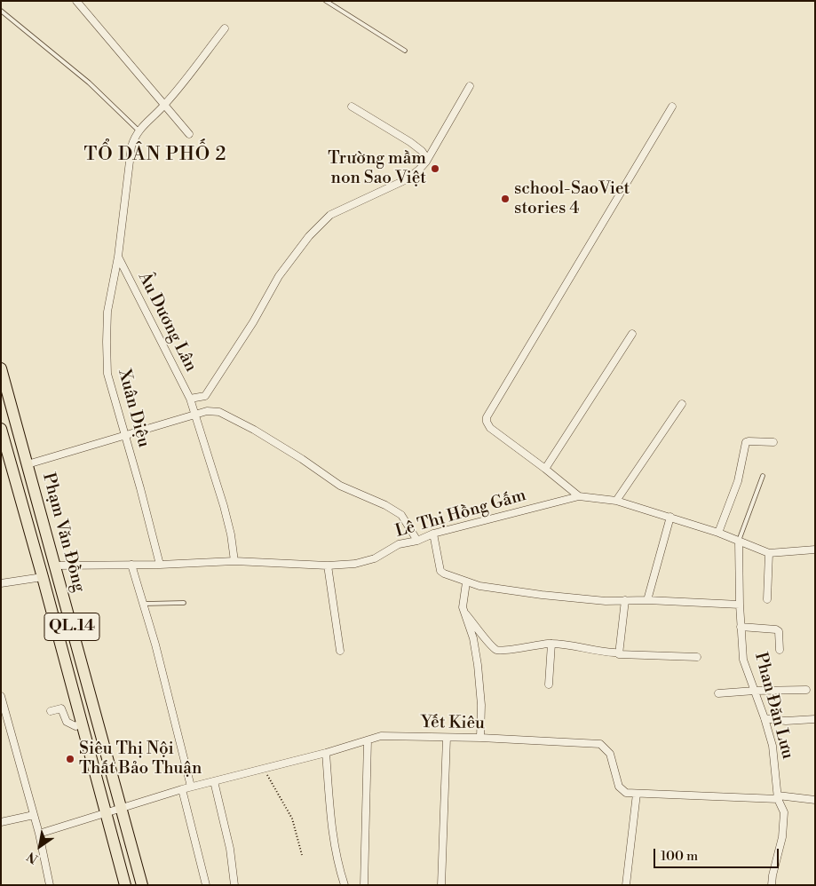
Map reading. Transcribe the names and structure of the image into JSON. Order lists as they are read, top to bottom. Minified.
{"streets":{"main road":["Phạm Văn Đồng","QL.14"],"street":["Âu Dương Lân","Xuân Diệu","Lê Thị Hồng Gấm","Phan Đăn Lưu","Yết Kiêu"]},"crossings":[["Âu Dương Lân","Xuân Diệu"],["Âu Dương Lân","Lê Thị Hồng Gấm"],["Xuân Diệu","Lê Thị Hồng Gấm"],["Lê Thị Hồng Gấm","Phạm Văn Đồng"],["Lê Thị Hồng Gấm","Phan Đăn Lưu"],["Phạm Văn Đồng","Yết Kiêu"],["Phan Đăn Lưu","Yết Kiêu"]],"districts":["TỔ DÂN PHỐ 2"],"places":["Trường mầm non Sao Việt","school-SaoViet stories 4","Siêu Thị Nội Thất Bảo Thuận"],"scale_bar":"100 m","north":"bottom left"}
